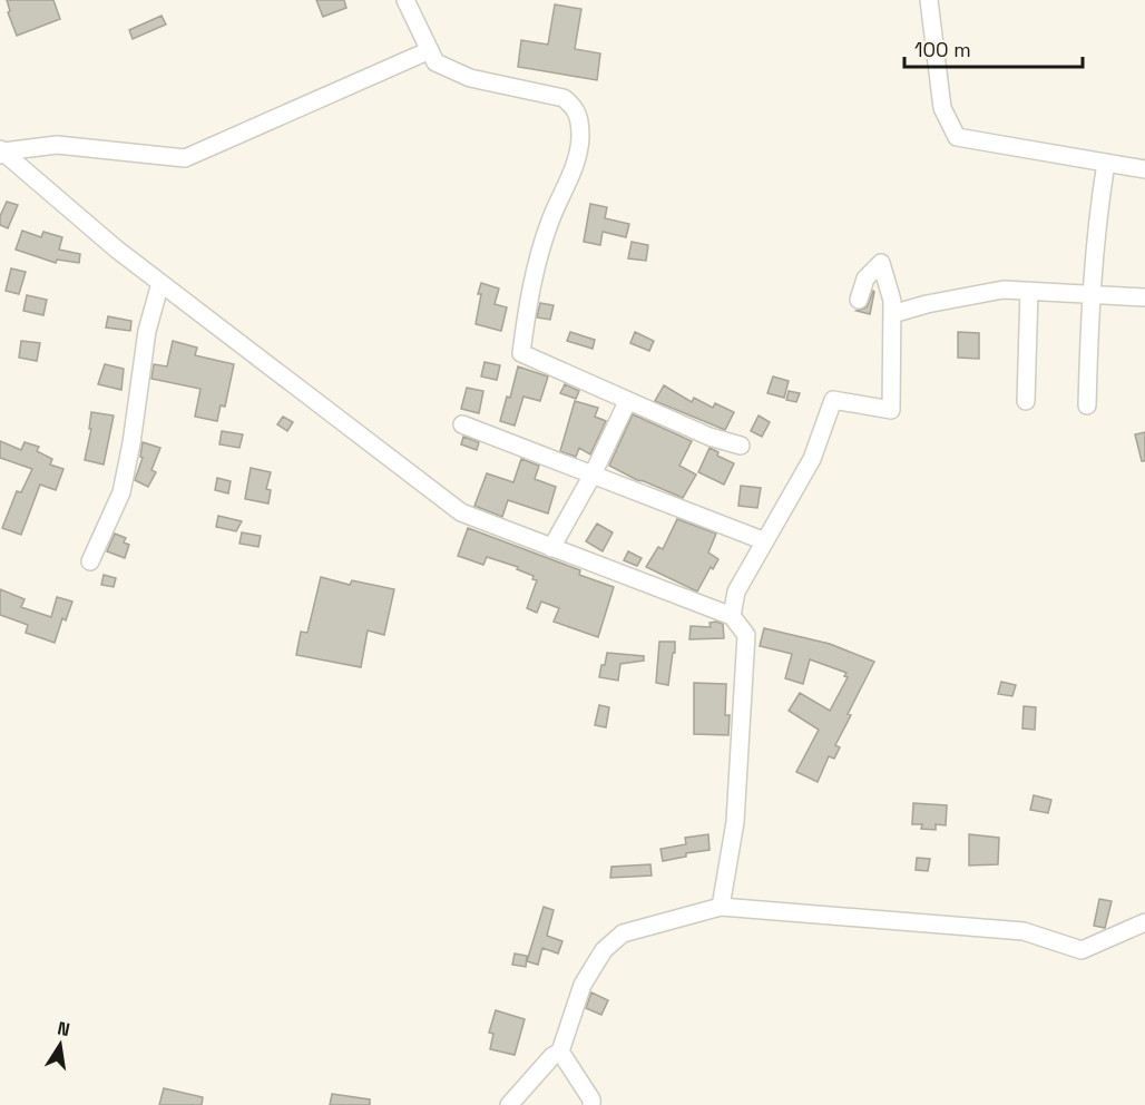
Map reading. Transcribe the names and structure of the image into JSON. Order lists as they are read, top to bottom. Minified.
{"scale_bar":"100 m","north":"top"}
